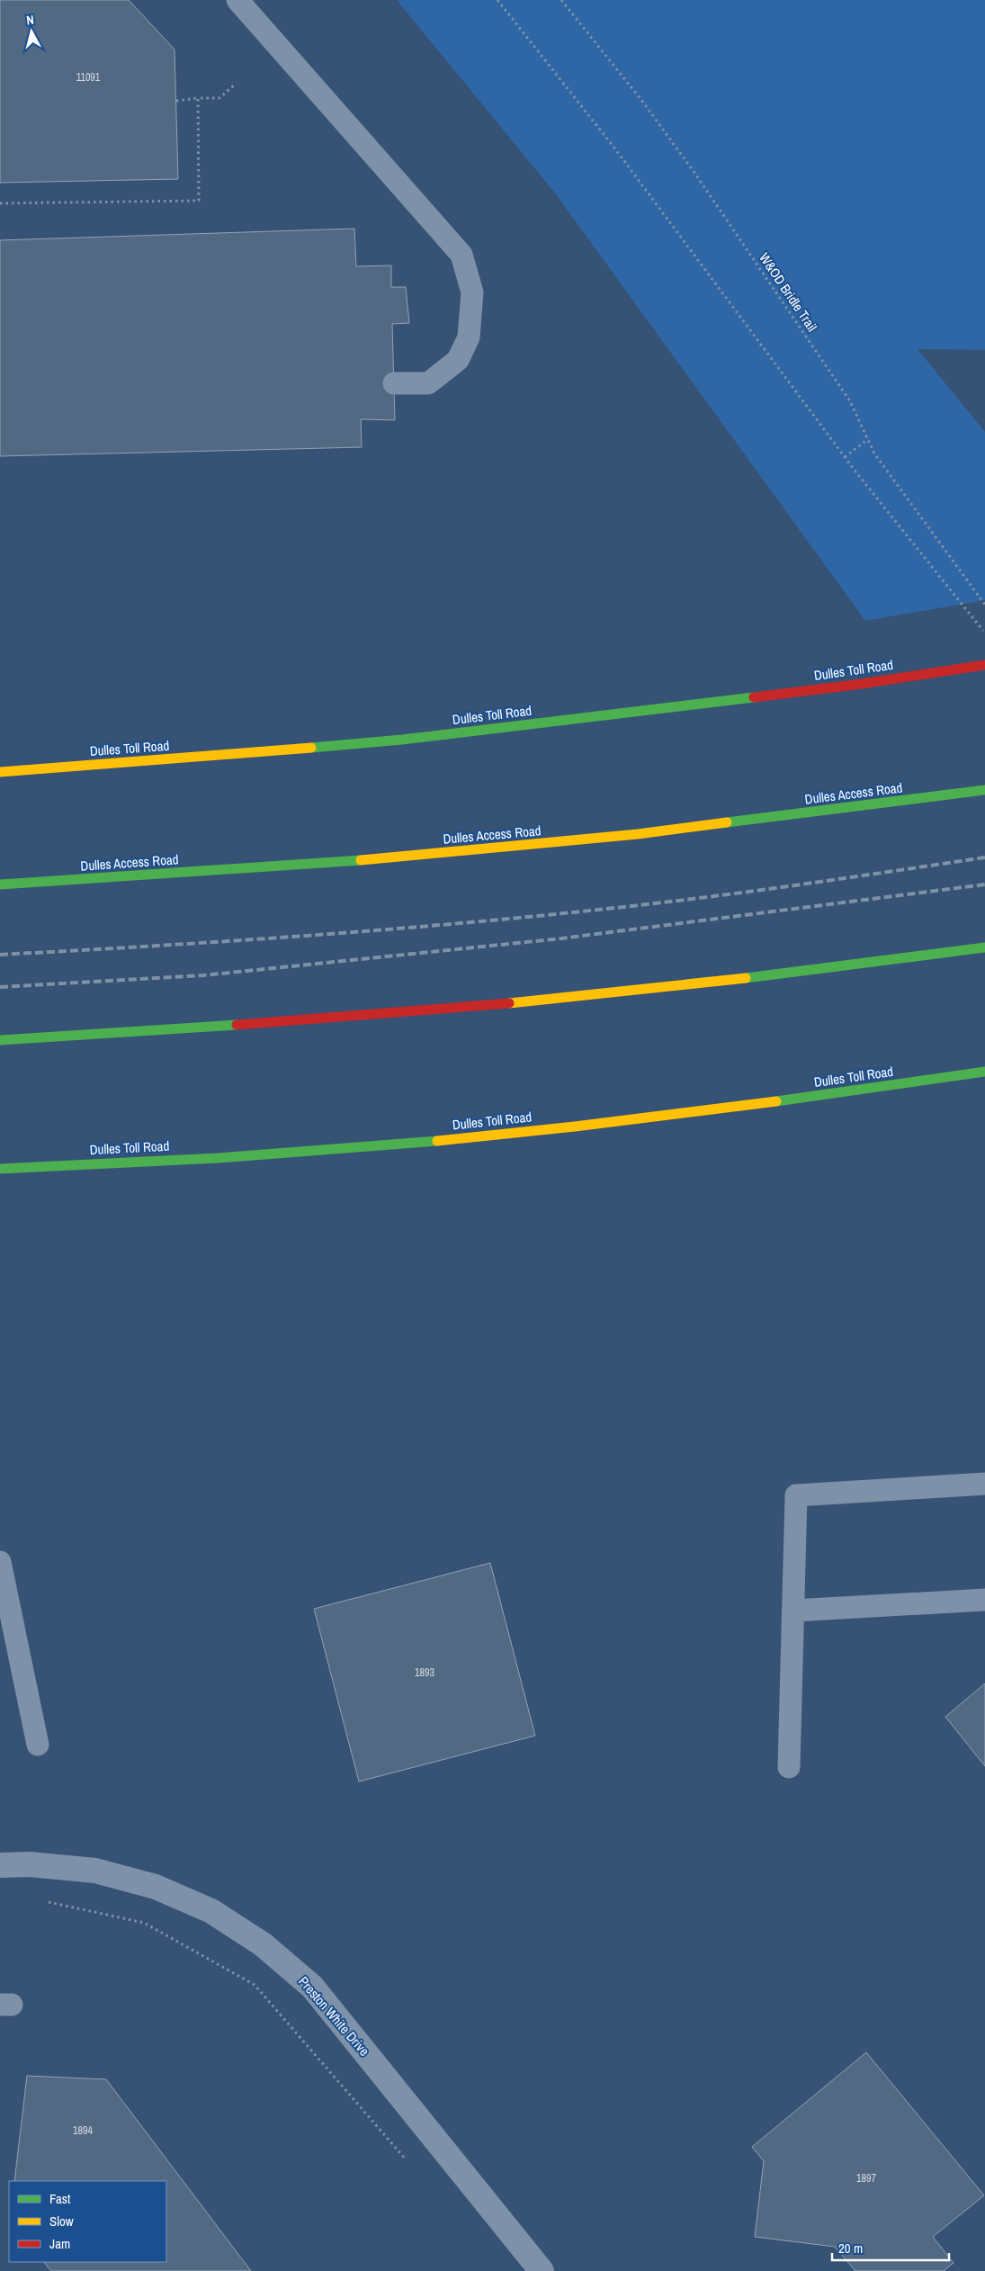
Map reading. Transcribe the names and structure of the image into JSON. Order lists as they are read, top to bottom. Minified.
{"streets":{"highway":["Dulles Toll Road","Dulles Access Road"],"street":["Preston White Drive"],"path":["W&OD Bridle Trail"]},"house_numbers":["11091","1893","1894","1897"],"legend":["Fast","Slow","Jam"],"scale_bar":"20 m","north":"top"}
